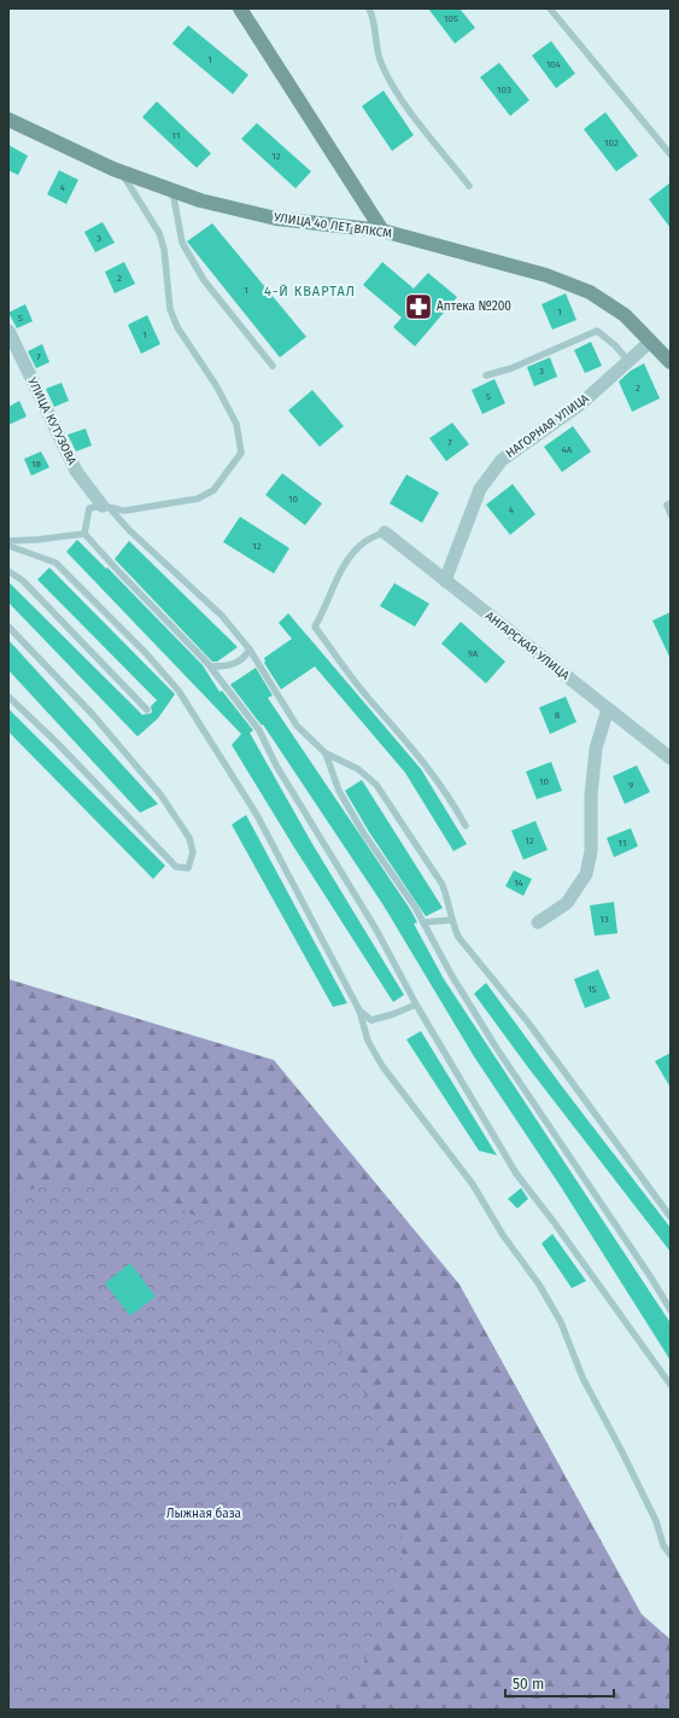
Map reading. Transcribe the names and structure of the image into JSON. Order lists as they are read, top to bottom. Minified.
{"streets":{"street":["УЛИЦА 40 ЛЕТ ВЛКСМ","УЛИЦА КУТУЗОВА","НАГОРНАЯ УЛИЦА","АНГАРСКАЯ УЛИЦА"]},"crossings":[["УЛИЦА 40 ЛЕТ ВЛКСМ","НАГОРНАЯ УЛИЦА"],["НАГОРНАЯ УЛИЦА","АНГАРСКАЯ УЛИЦА"]],"districts":["4-Й КВАРТАЛ"],"parks":["Лыжная база"],"places":{"pharmacy":["Аптека №200"]},"house_numbers":["105","1","104","103","11","102","12","4","3","2","1","1","5","1","7","3","2","5","7","4А","18","10","4","12","9А","8","10","9","12","11","14","13","15"],"scale_bar":"50 m"}
